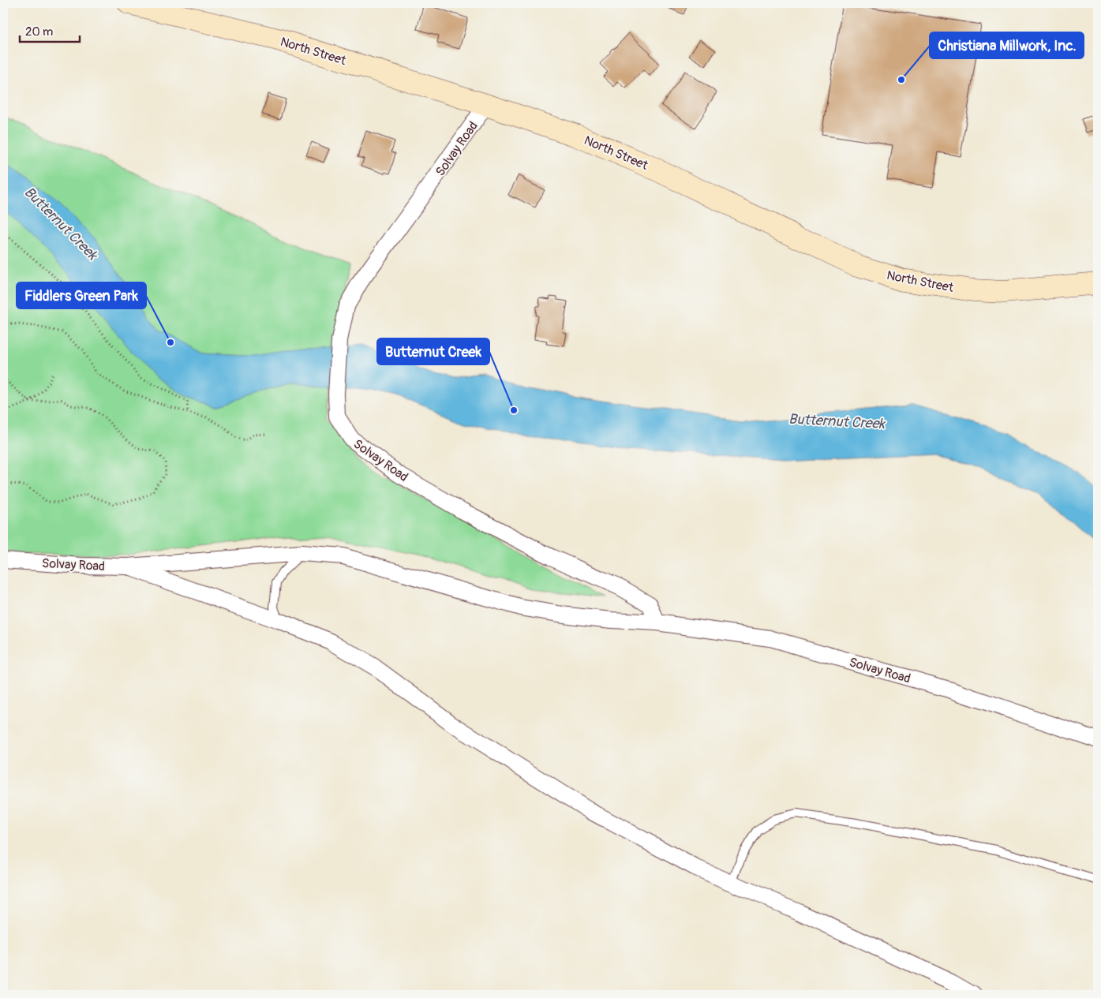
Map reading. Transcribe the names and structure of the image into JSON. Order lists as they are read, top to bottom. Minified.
{"streets":{"street":["North Street","Solvay Road"]},"crossings":[["North Street","Solvay Road"]],"water":["Butternut Creek"],"places":["Christiana Millwork, Inc.","Fiddlers Green Park","Butternut Creek"],"scale_bar":"20 m"}
